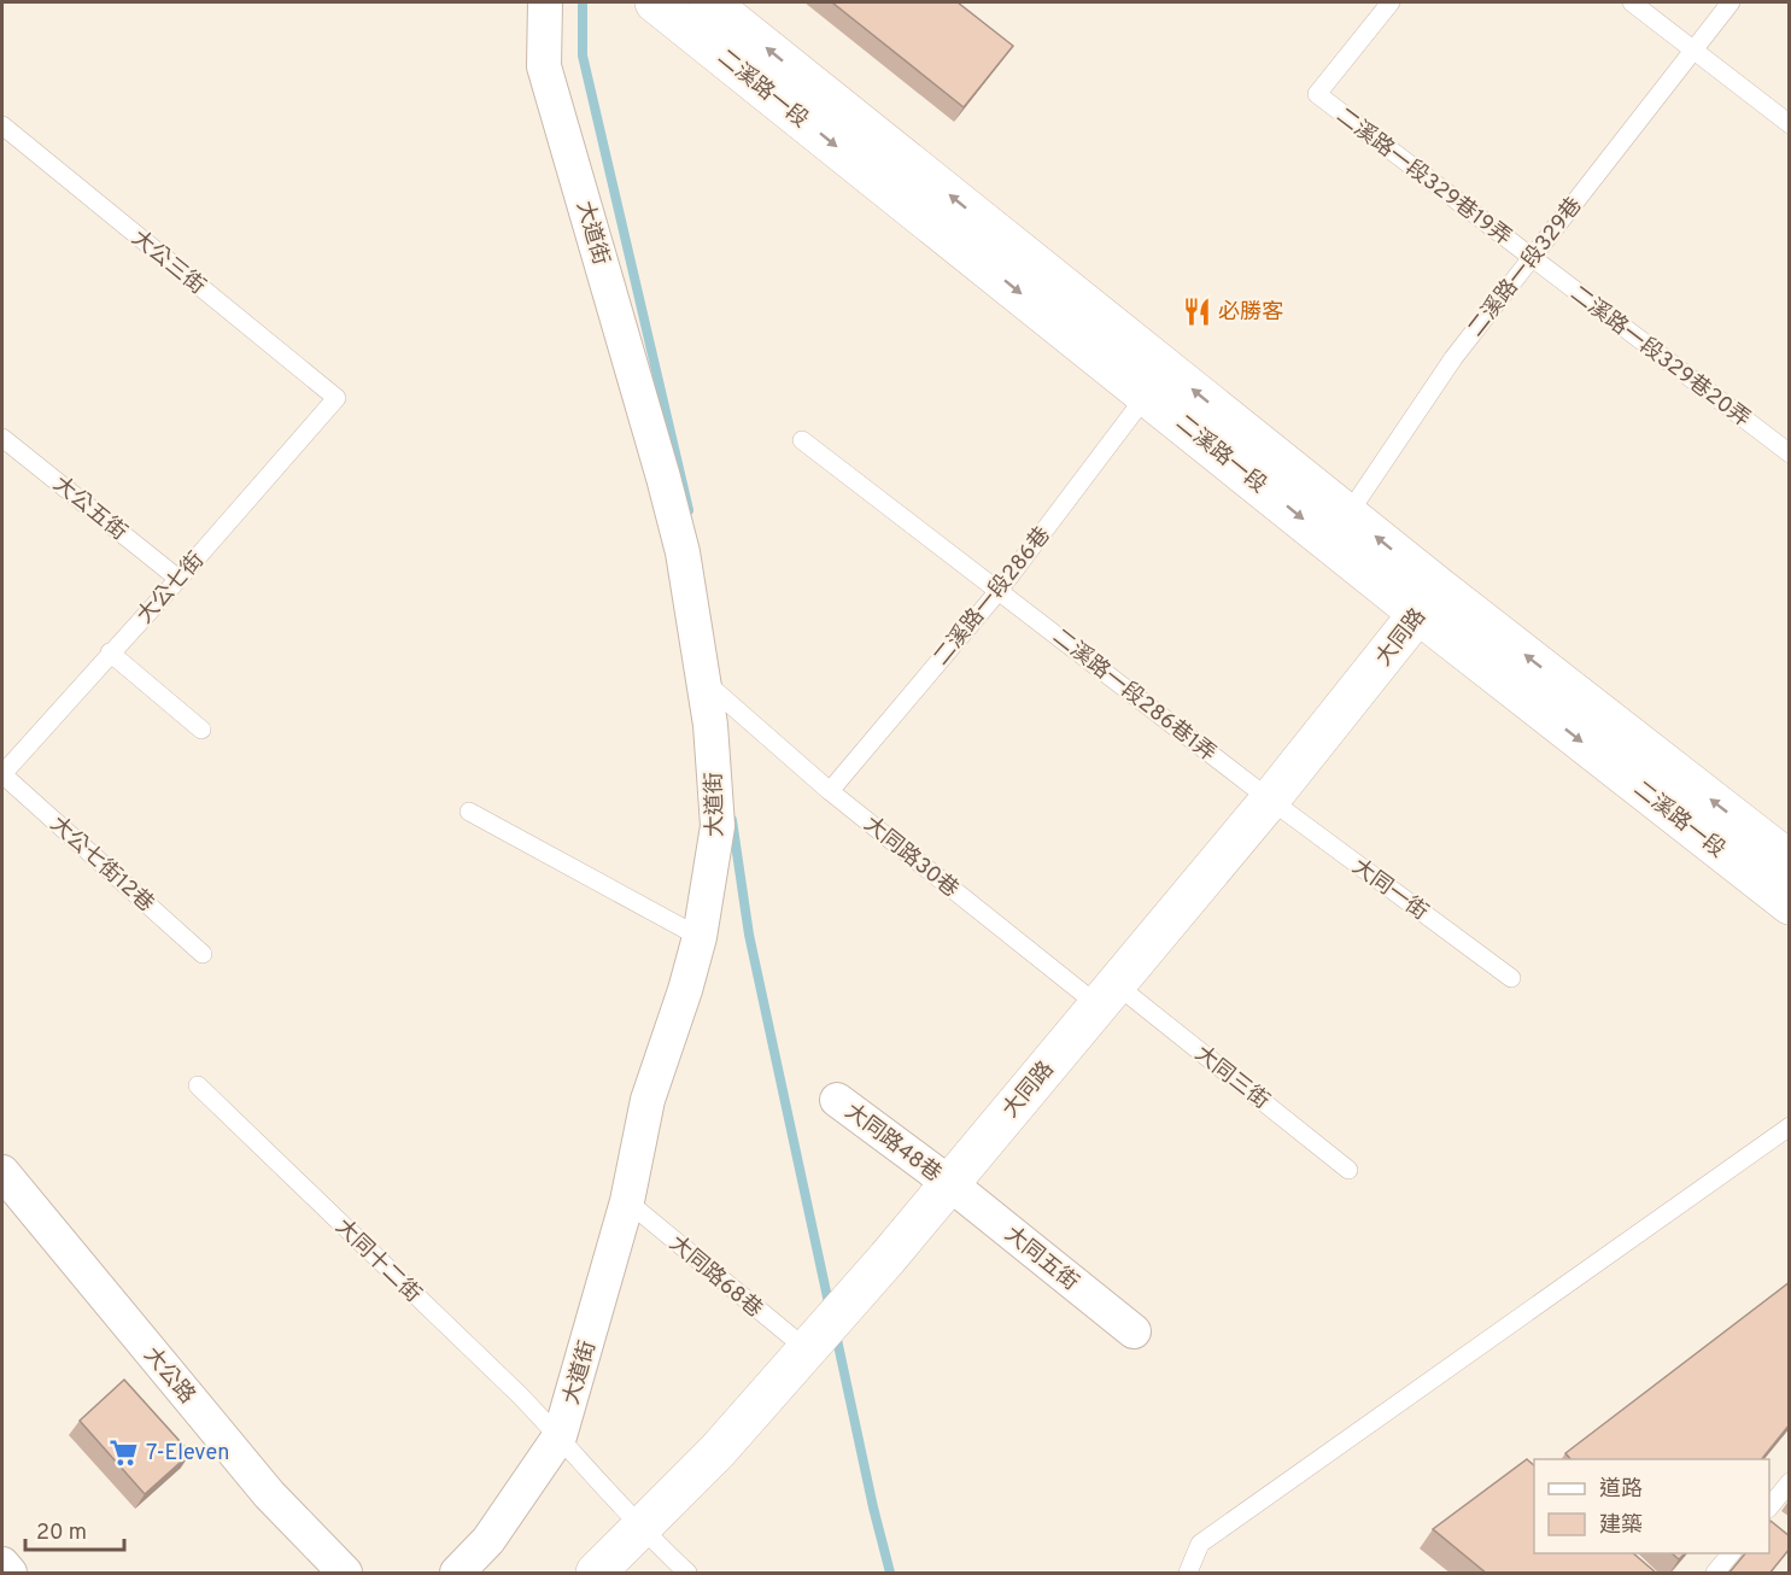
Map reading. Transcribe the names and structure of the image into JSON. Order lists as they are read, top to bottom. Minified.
{"streets":{"main road":["二溪路一段","大同路"],"street":["大道街","大同路48巷","大同五街","大公路"],"lane":["二溪路一段329巷19弄","大公三街","二溪路一段329巷","二溪路一段329巷20弄","大公五街","大公七街","二溪路一段286巷","二溪路一段286巷1弄","大同路30巷","大公七街12巷","大同一街","大同三街","大同十二街","大同路68巷"]},"crossings":[["二溪路一段","二溪路一段329巷"],["二溪路一段","二溪路一段286巷"],["二溪路一段","大同路"],["二溪路一段329巷19弄","二溪路一段329巷"],["二溪路一段329巷19弄","二溪路一段329巷20弄"],["大道街","大同路30巷"],["大道街","大同十二街"],["大道街","大同路68巷"],["大公三街","大公七街"],["二溪路一段329巷","二溪路一段329巷20弄"],["大公五街","大公七街"],["大公七街","大公七街12巷"],["二溪路一段286巷","二溪路一段286巷1弄"],["二溪路一段286巷","大同路30巷"],["大同路","二溪路一段286巷1弄"],["大同路","大同路30巷"],["大同路","大同一街"],["大同路","大同三街"],["大同路","大同路48巷"],["大同路","大同五街"],["大同路","大同十二街"],["大同路","大同路68巷"],["二溪路一段286巷1弄","大同一街"],["大同路30巷","大同三街"],["大同路48巷","大同五街"]],"places":{"restaurant":["必勝客"],"supermarket":["7-Eleven"]},"legend":["道路","建築"],"scale_bar":"20 m"}
